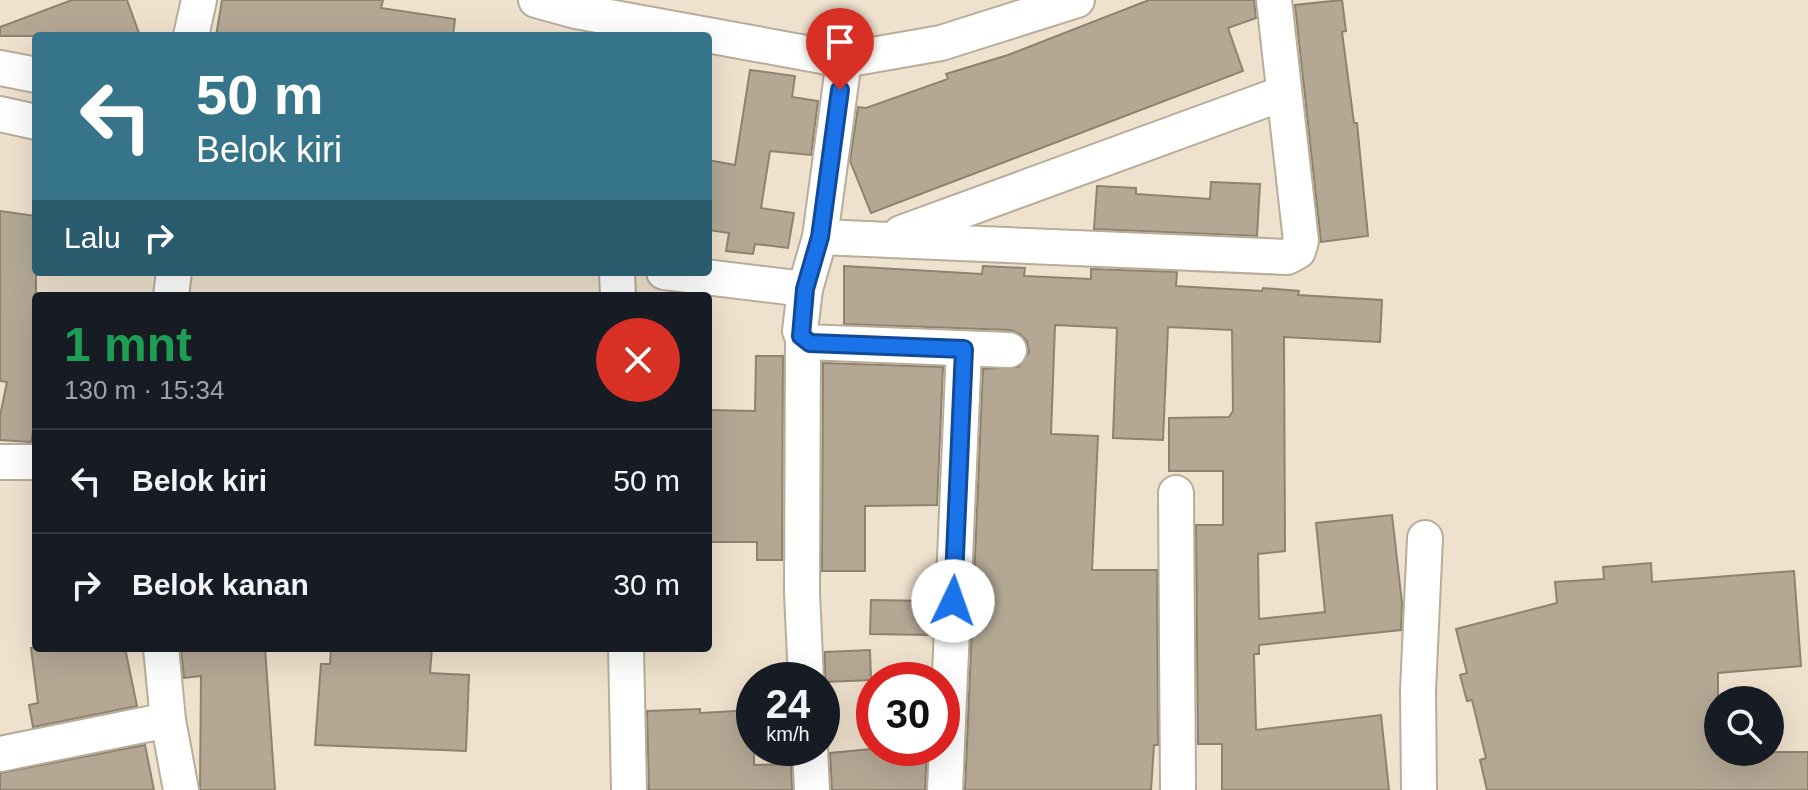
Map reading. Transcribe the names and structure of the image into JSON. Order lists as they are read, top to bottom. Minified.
{"page":{"turn":["50 m","Belok kiri"],"then":"Lalu","heading":["1 mnt","130 m · 15:34"],"list":[{"name":"Belok kiri","value":"50 m"},{"name":"Belok kanan","value":"30 m"}],"speed":"24 km/h","limit":"30"}}
